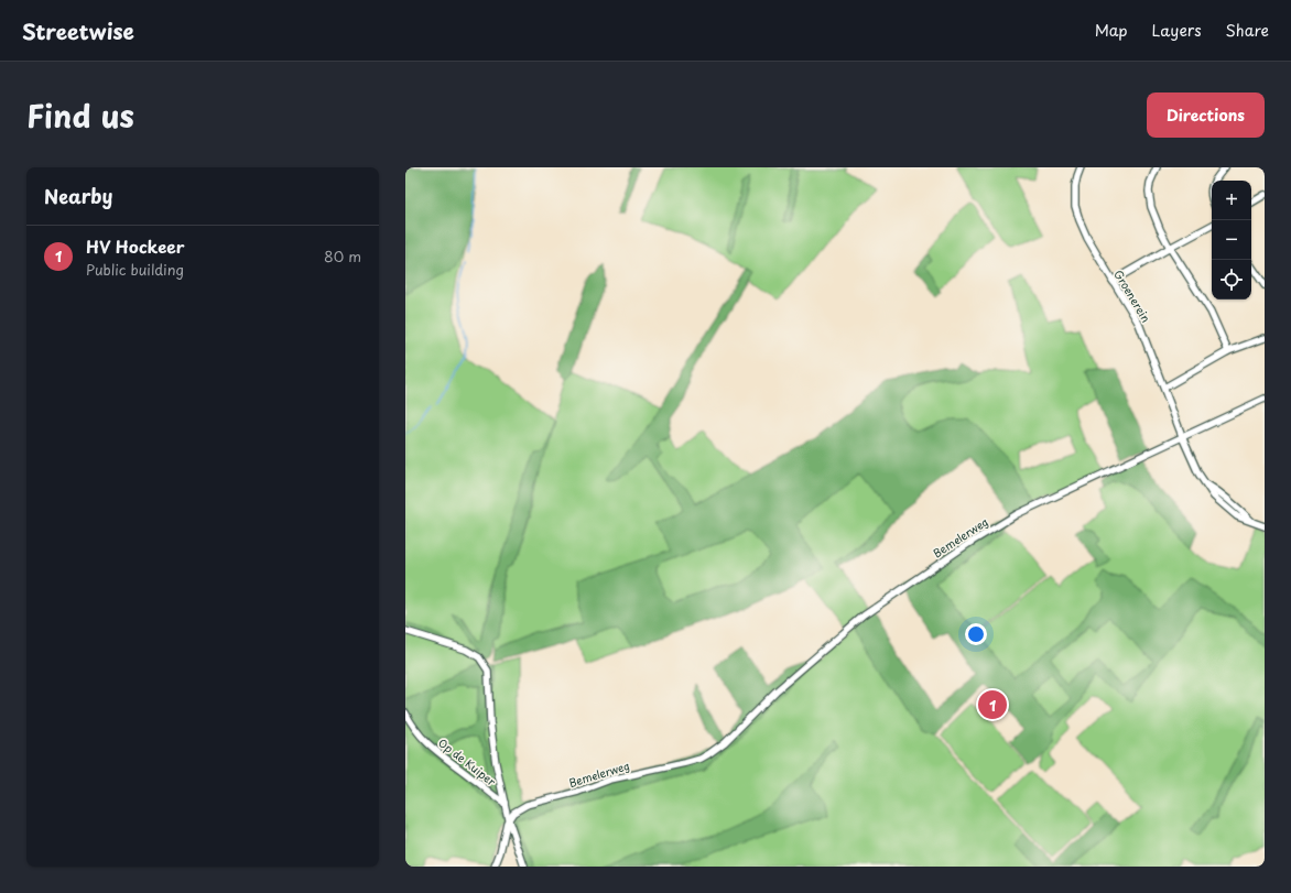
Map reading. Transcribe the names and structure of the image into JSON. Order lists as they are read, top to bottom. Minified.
{"streets":{"street":["Groenerein","Bemelerweg","Op de Kuiper"]},"crossings":[["Groenerein","Bemelerweg"]],"page":{"header":"Streetwise","nav":["Map","Layers","Share"],"title":"Find us","buttons":"Directions","heading":"Nearby","map_buttons":["+","−"],"list":[{"mark":"1","name":"HV Hockeer","note":"Public building","value":"80 m"}],"pins":"1"}}
